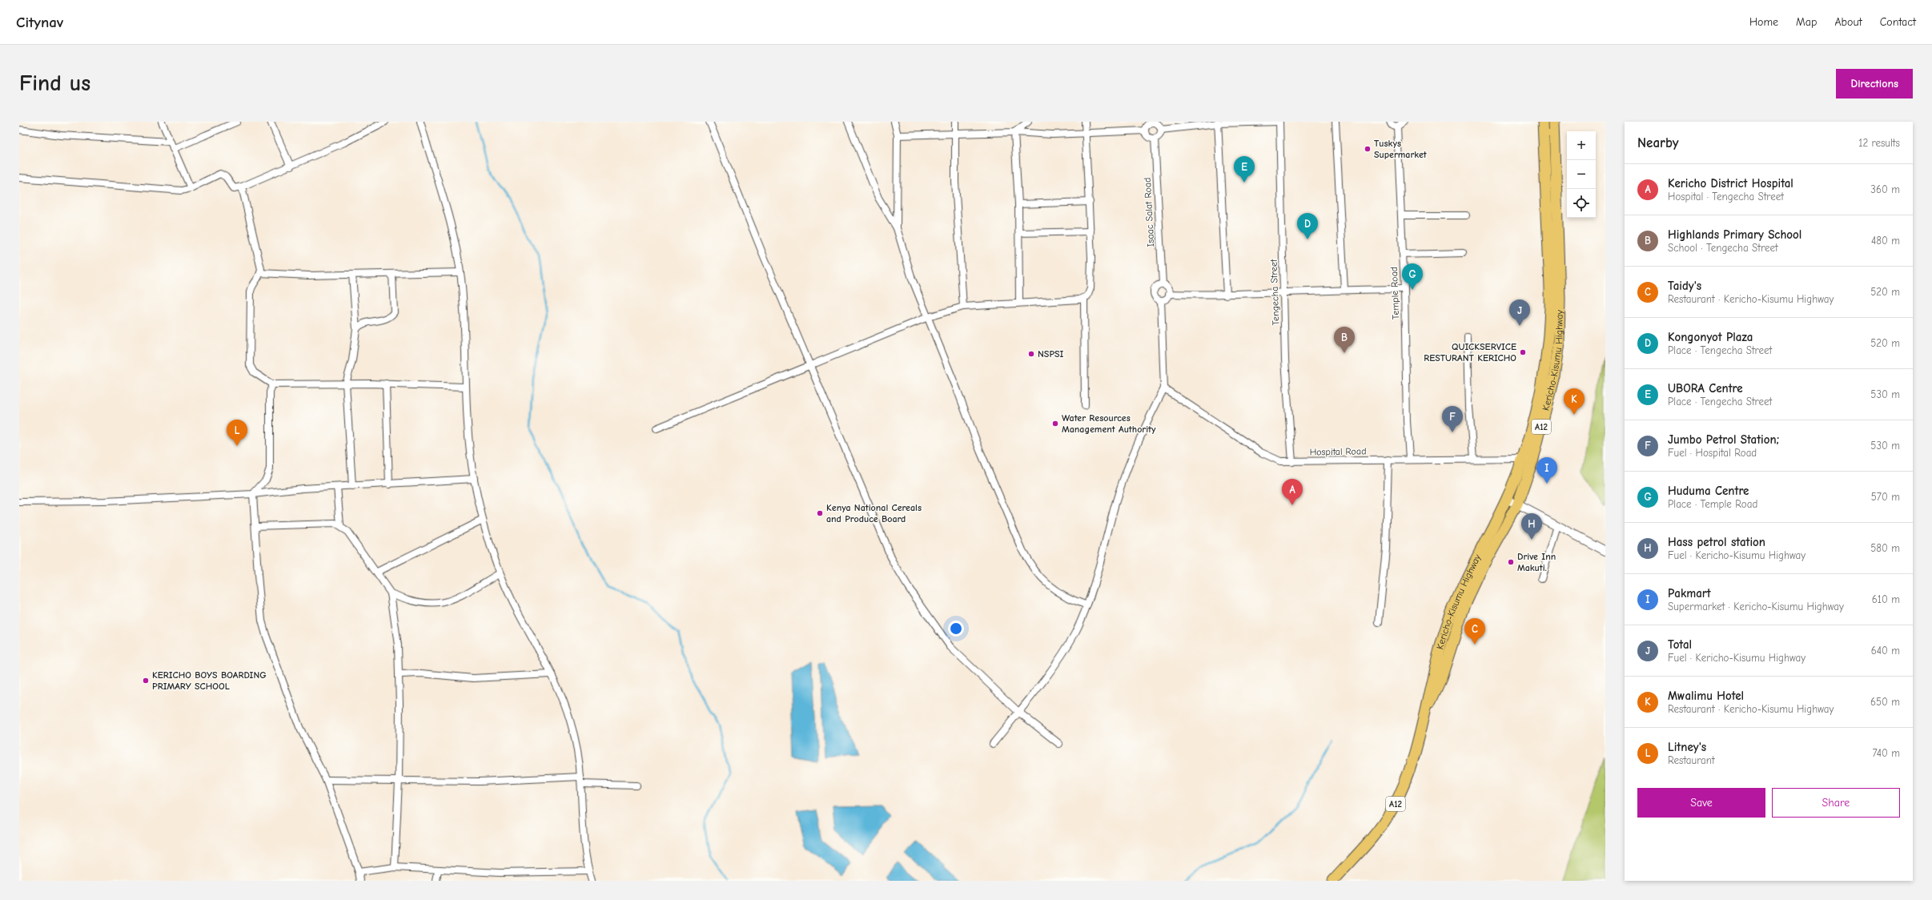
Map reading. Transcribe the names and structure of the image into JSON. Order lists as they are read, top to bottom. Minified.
{"streets":{"highway":["Kericho-Kisumu Highway","A12"],"street":["Isaac Salat Road","Tengecha Street","Temple Road","Hospital Road"]},"crossings":[["Tengecha Street","Hospital Road"],["Temple Road","Hospital Road"],["Kericho-Kisumu Highway","Hospital Road"]],"places":["Tuskys Supermarket","QUICKSERVICE RESTURANT KERICHO","NSPSI","Water Resources Management Authority","Kenya National Cereals and Produce Board","Drive Inn Makuti.","KERICHO BOYS BOARDING PRIMARY SCHOOL"],"page":{"header":"Citynav","nav":["Home","Map","About","Contact"],"buttons":["Directions",["Save","Share"]],"title":"Find us","heading":["Nearby","12 results"],"map_buttons":["+","−"],"pins":["E","D","G","J","B","K","F","L","I","A","H","C"],"list":[{"mark":"A","name":"Kericho District Hospital","note":"Hospital · Tengecha Street","value":"360 m"},{"mark":"B","name":"Highlands Primary School","note":"School · Tengecha Street","value":"480 m"},{"mark":"C","name":"Taidy's","note":"Restaurant · Kericho-Kisumu Highway","value":"520 m"},{"mark":"D","name":"Kongonyot Plaza","note":"Place · Tengecha Street","value":"520 m"},{"mark":"E","name":"UBORA Centre","note":"Place · Tengecha Street","value":"530 m"},{"mark":"F","name":"Jumbo Petrol Station;","note":"Fuel · Hospital Road","value":"530 m"},{"mark":"G","name":"Huduma Centre","note":"Place · Temple Road","value":"570 m"},{"mark":"H","name":"Hass petrol station","note":"Fuel · Kericho-Kisumu Highway","value":"580 m"},{"mark":"I","name":"Pakmart","note":"Supermarket · Kericho-Kisumu Highway","value":"610 m"},{"mark":"J","name":"Total","note":"Fuel · Kericho-Kisumu Highway","value":"640 m"},{"mark":"K","name":"Mwalimu Hotel","note":"Restaurant · Kericho-Kisumu Highway","value":"650 m"},{"mark":"L","name":"Litney's","note":"Restaurant","value":"740 m"}]}}
